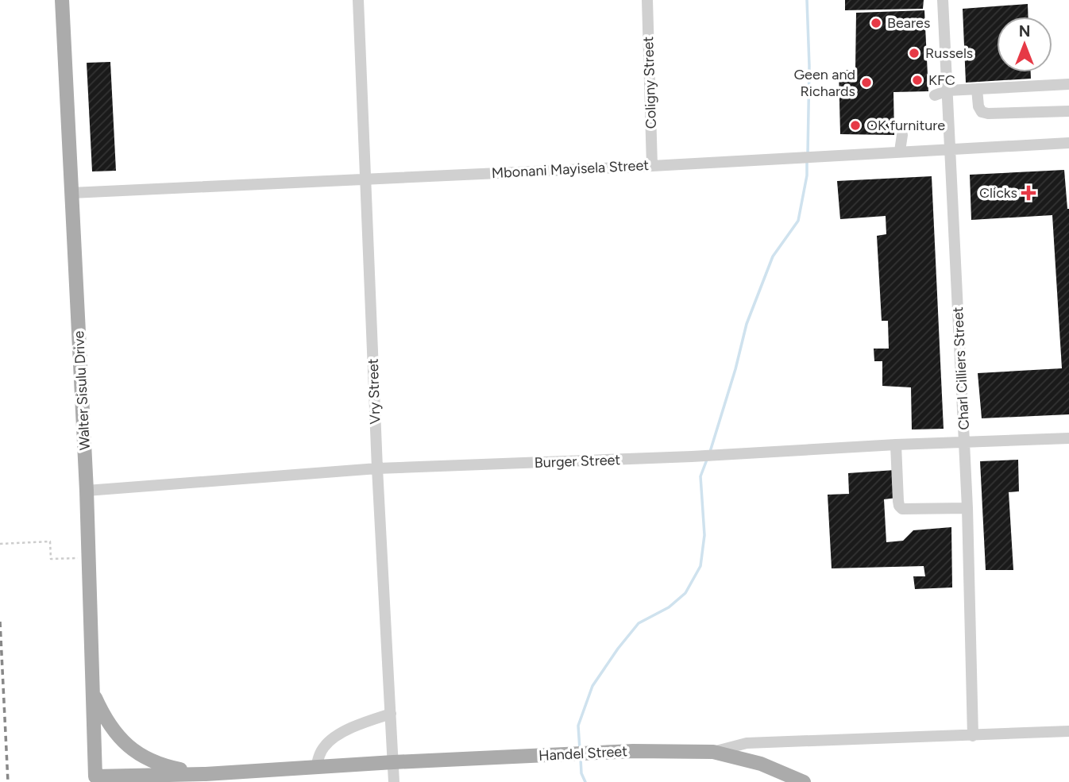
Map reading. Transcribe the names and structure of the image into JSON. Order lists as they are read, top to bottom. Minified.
{"streets":{"main road":["Walter Sisulu Drive","Handel Street"],"street":["Coligny Street","Mbonani Mayisela Street","Charl Cilliers Street","Vry Street","Burger Street"]},"crossings":[["Coligny Street","Mbonani Mayisela Street"],["Mbonani Mayisela Street","Charl Cilliers Street"],["Mbonani Mayisela Street","Walter Sisulu Drive"],["Mbonani Mayisela Street","Vry Street"],["Charl Cilliers Street","Burger Street"],["Charl Cilliers Street","Handel Street"],["Walter Sisulu Drive","Burger Street"],["Walter Sisulu Drive","Handel Street"],["Vry Street","Burger Street"],["Vry Street","Handel Street"]],"places":{"other":["Beares","Russels","KFC","Geen and Richards","OK furniture"],"health":["Clicks"]},"north":"top"}
